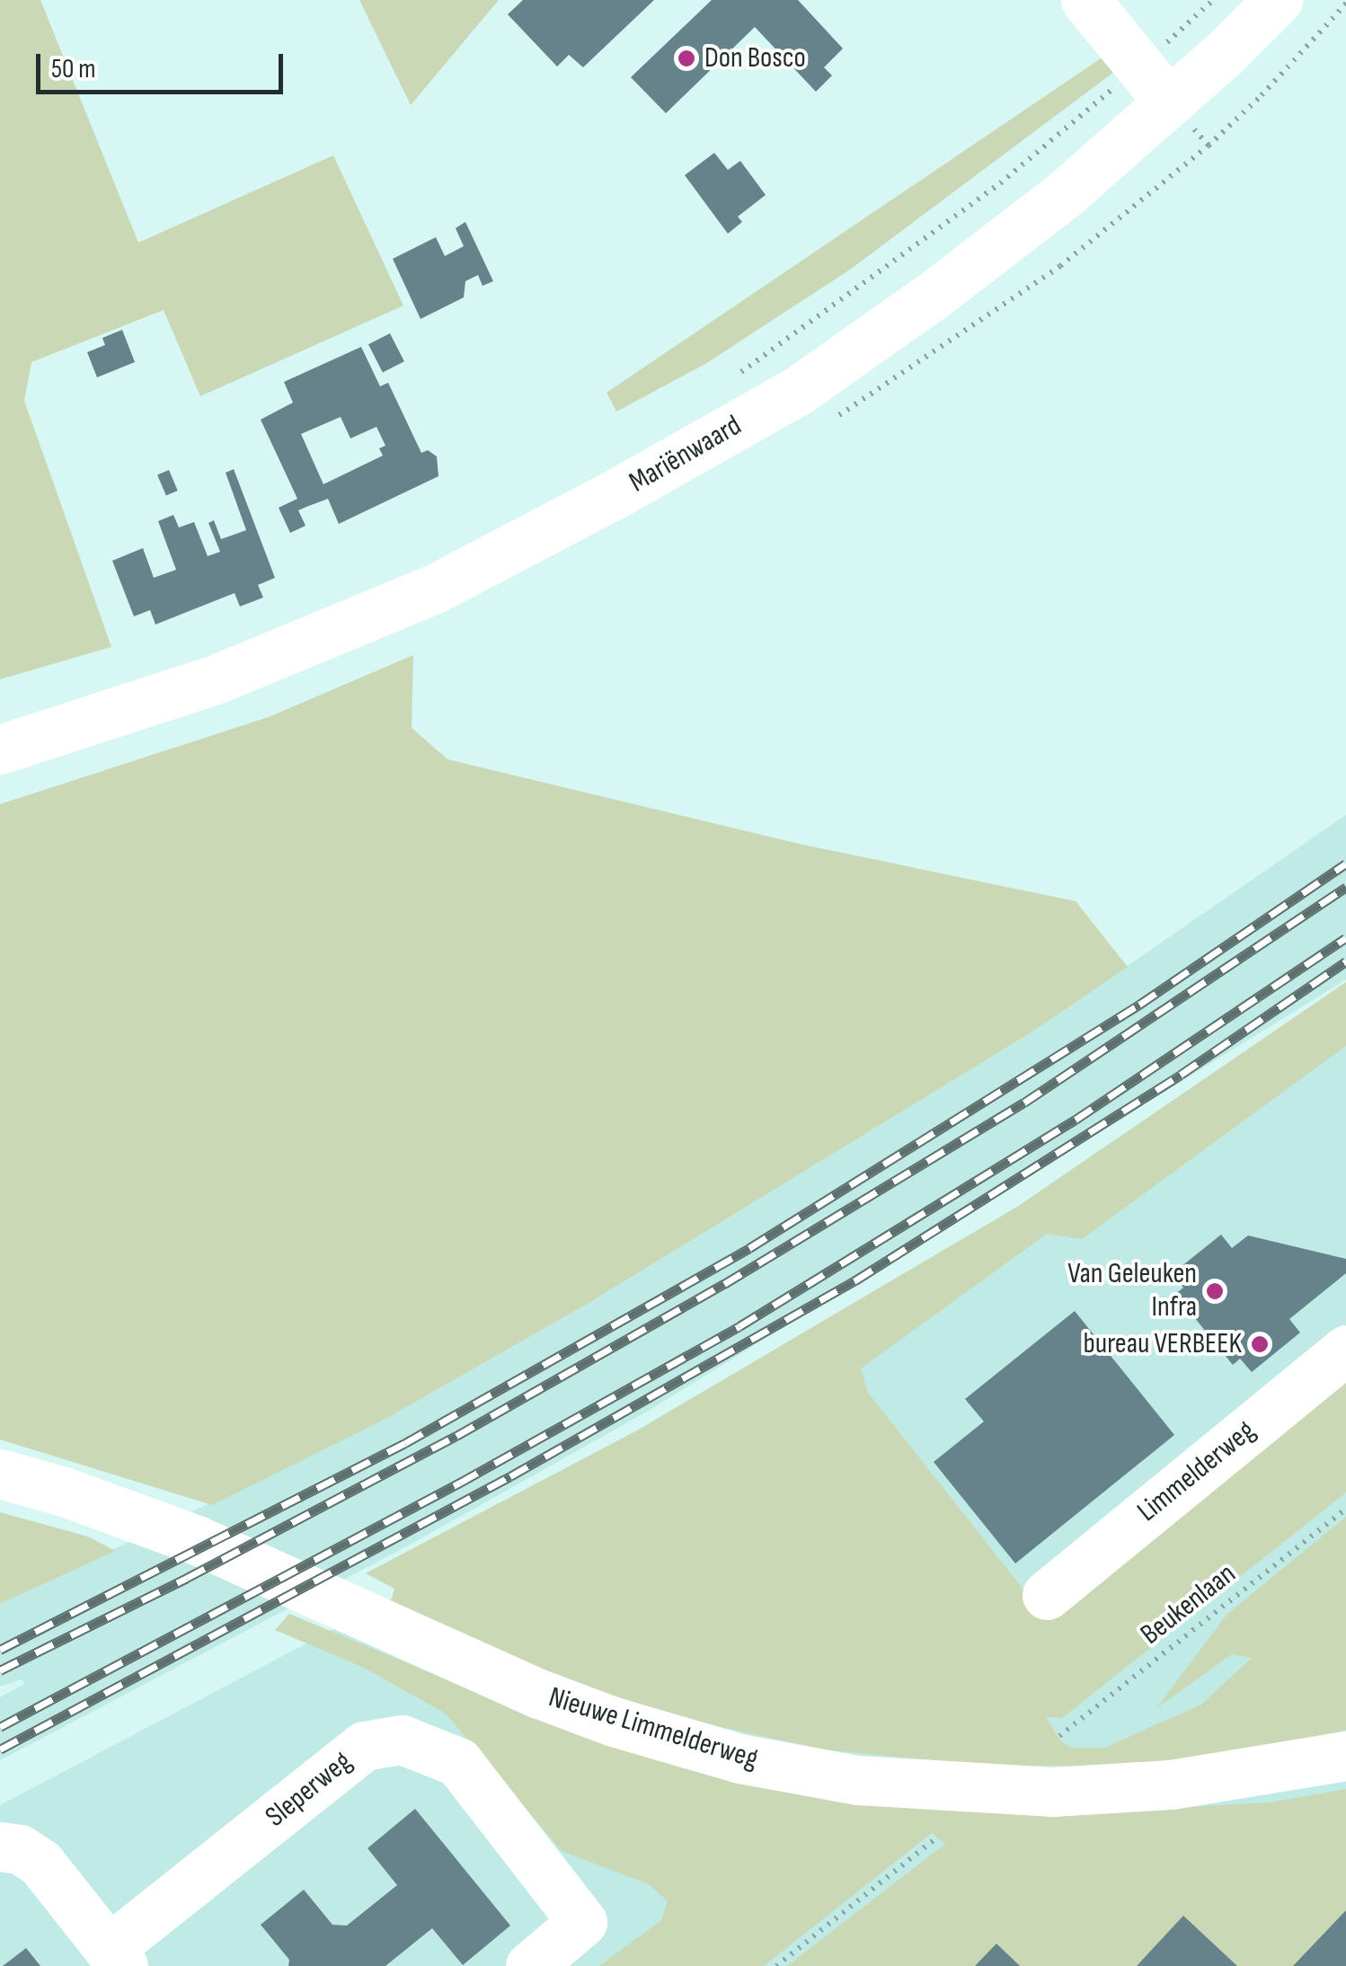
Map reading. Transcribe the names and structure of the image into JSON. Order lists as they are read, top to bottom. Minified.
{"streets":{"street":["Mariënwaard","Limmelderweg","Nieuwe Limmelderweg","Sleperweg"],"path":["Beukenlaan"]},"places":["Don Bosco","Van Geleuken Infra","bureau VERBEEK"],"scale_bar":"50 m"}
